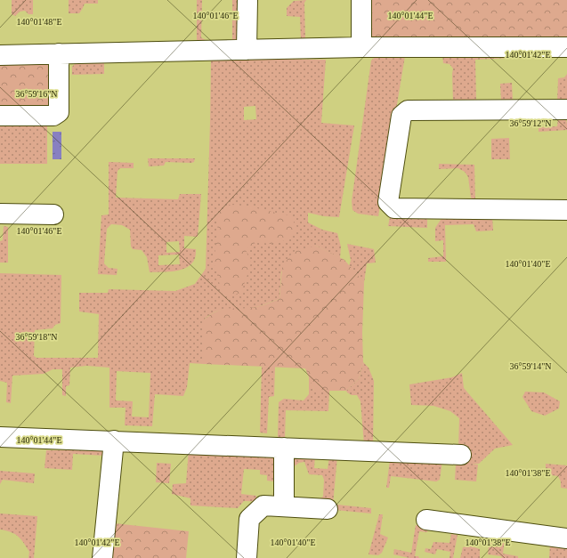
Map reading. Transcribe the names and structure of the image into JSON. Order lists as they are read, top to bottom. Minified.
{"coordinates":["140°01'46\"E","140°01'44\"E","140°01'48\"E","140°01'42\"E","36°59'16\"N","36°59'12\"N","140°01'40\"E","36°59'18\"N","36°59'14\"N","140°01'38\"E"]}
